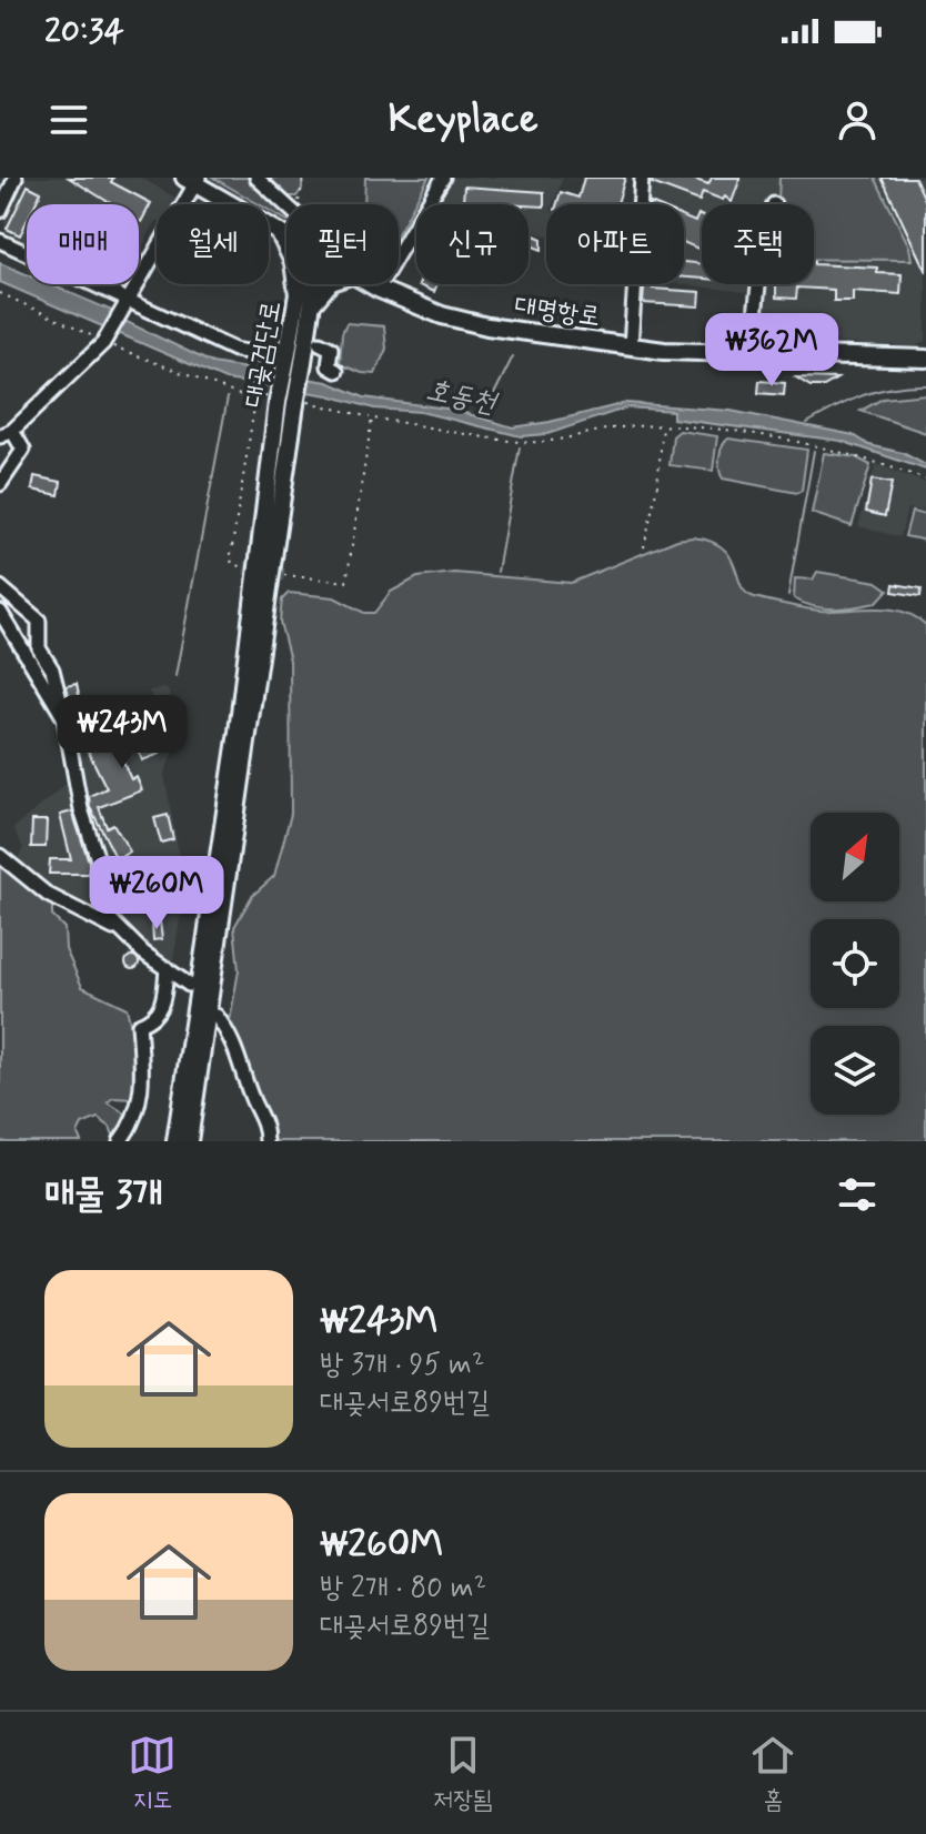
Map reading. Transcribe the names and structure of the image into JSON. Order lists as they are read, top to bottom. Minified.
{"streets":{"main road":["대명항로","대곶검단로"]},"water":["호동천"],"north":"top right","page":{"status":"20:34","header":"Keyplace","chip":["매매","월세","필터","신규","아파트","주택"],"price":["₩362M","₩243M","₩260M"],"heading":"매물 3개","list":[{"name":"₩243M","note":"방 3개 · 95 m² · 대곶서로89번길"},{"name":"₩260M","note":"방 2개 · 80 m² · 대곶서로89번길"}],"tabs":["지도","저장됨","홈"]}}
